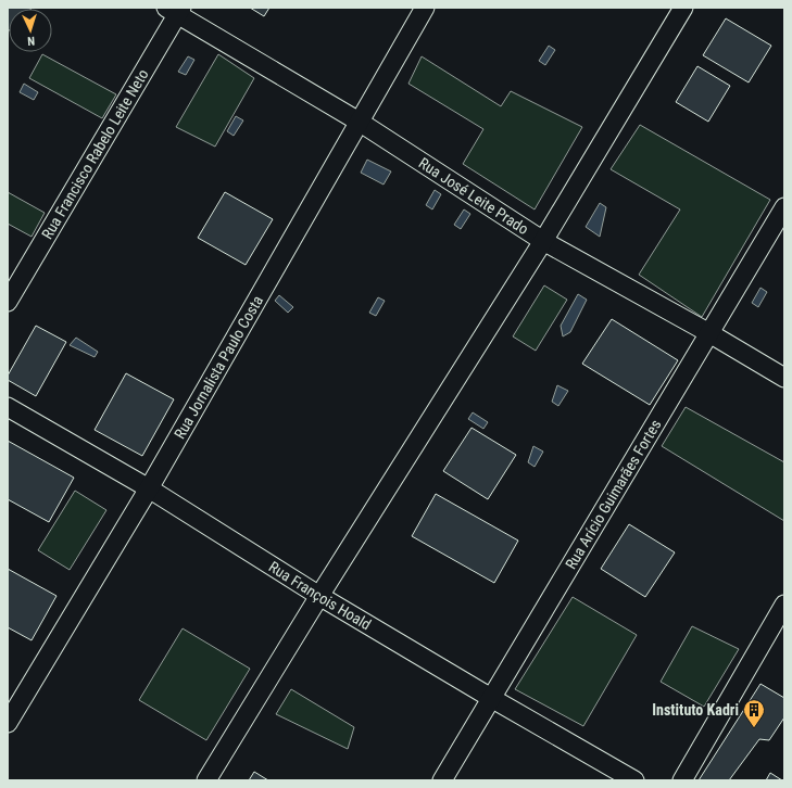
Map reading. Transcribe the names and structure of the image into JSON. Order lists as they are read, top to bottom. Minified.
{"streets":{"street":["Rua Francisco Rabelo Leite Neto","Rua José Leite Prado","Rua Jornalista Paulo Costa","Rua Arício Guimarães Fortes","Rua François Hoald"]},"crossings":[["Rua Francisco Rabelo Leite Neto","Rua José Leite Prado"],["Rua José Leite Prado","Rua Jornalista Paulo Costa"],["Rua José Leite Prado","Rua Arício Guimarães Fortes"],["Rua Jornalista Paulo Costa","Rua François Hoald"],["Rua Arício Guimarães Fortes","Rua François Hoald"]],"places":{"building":["Instituto Kadri"]},"north":"bottom"}
